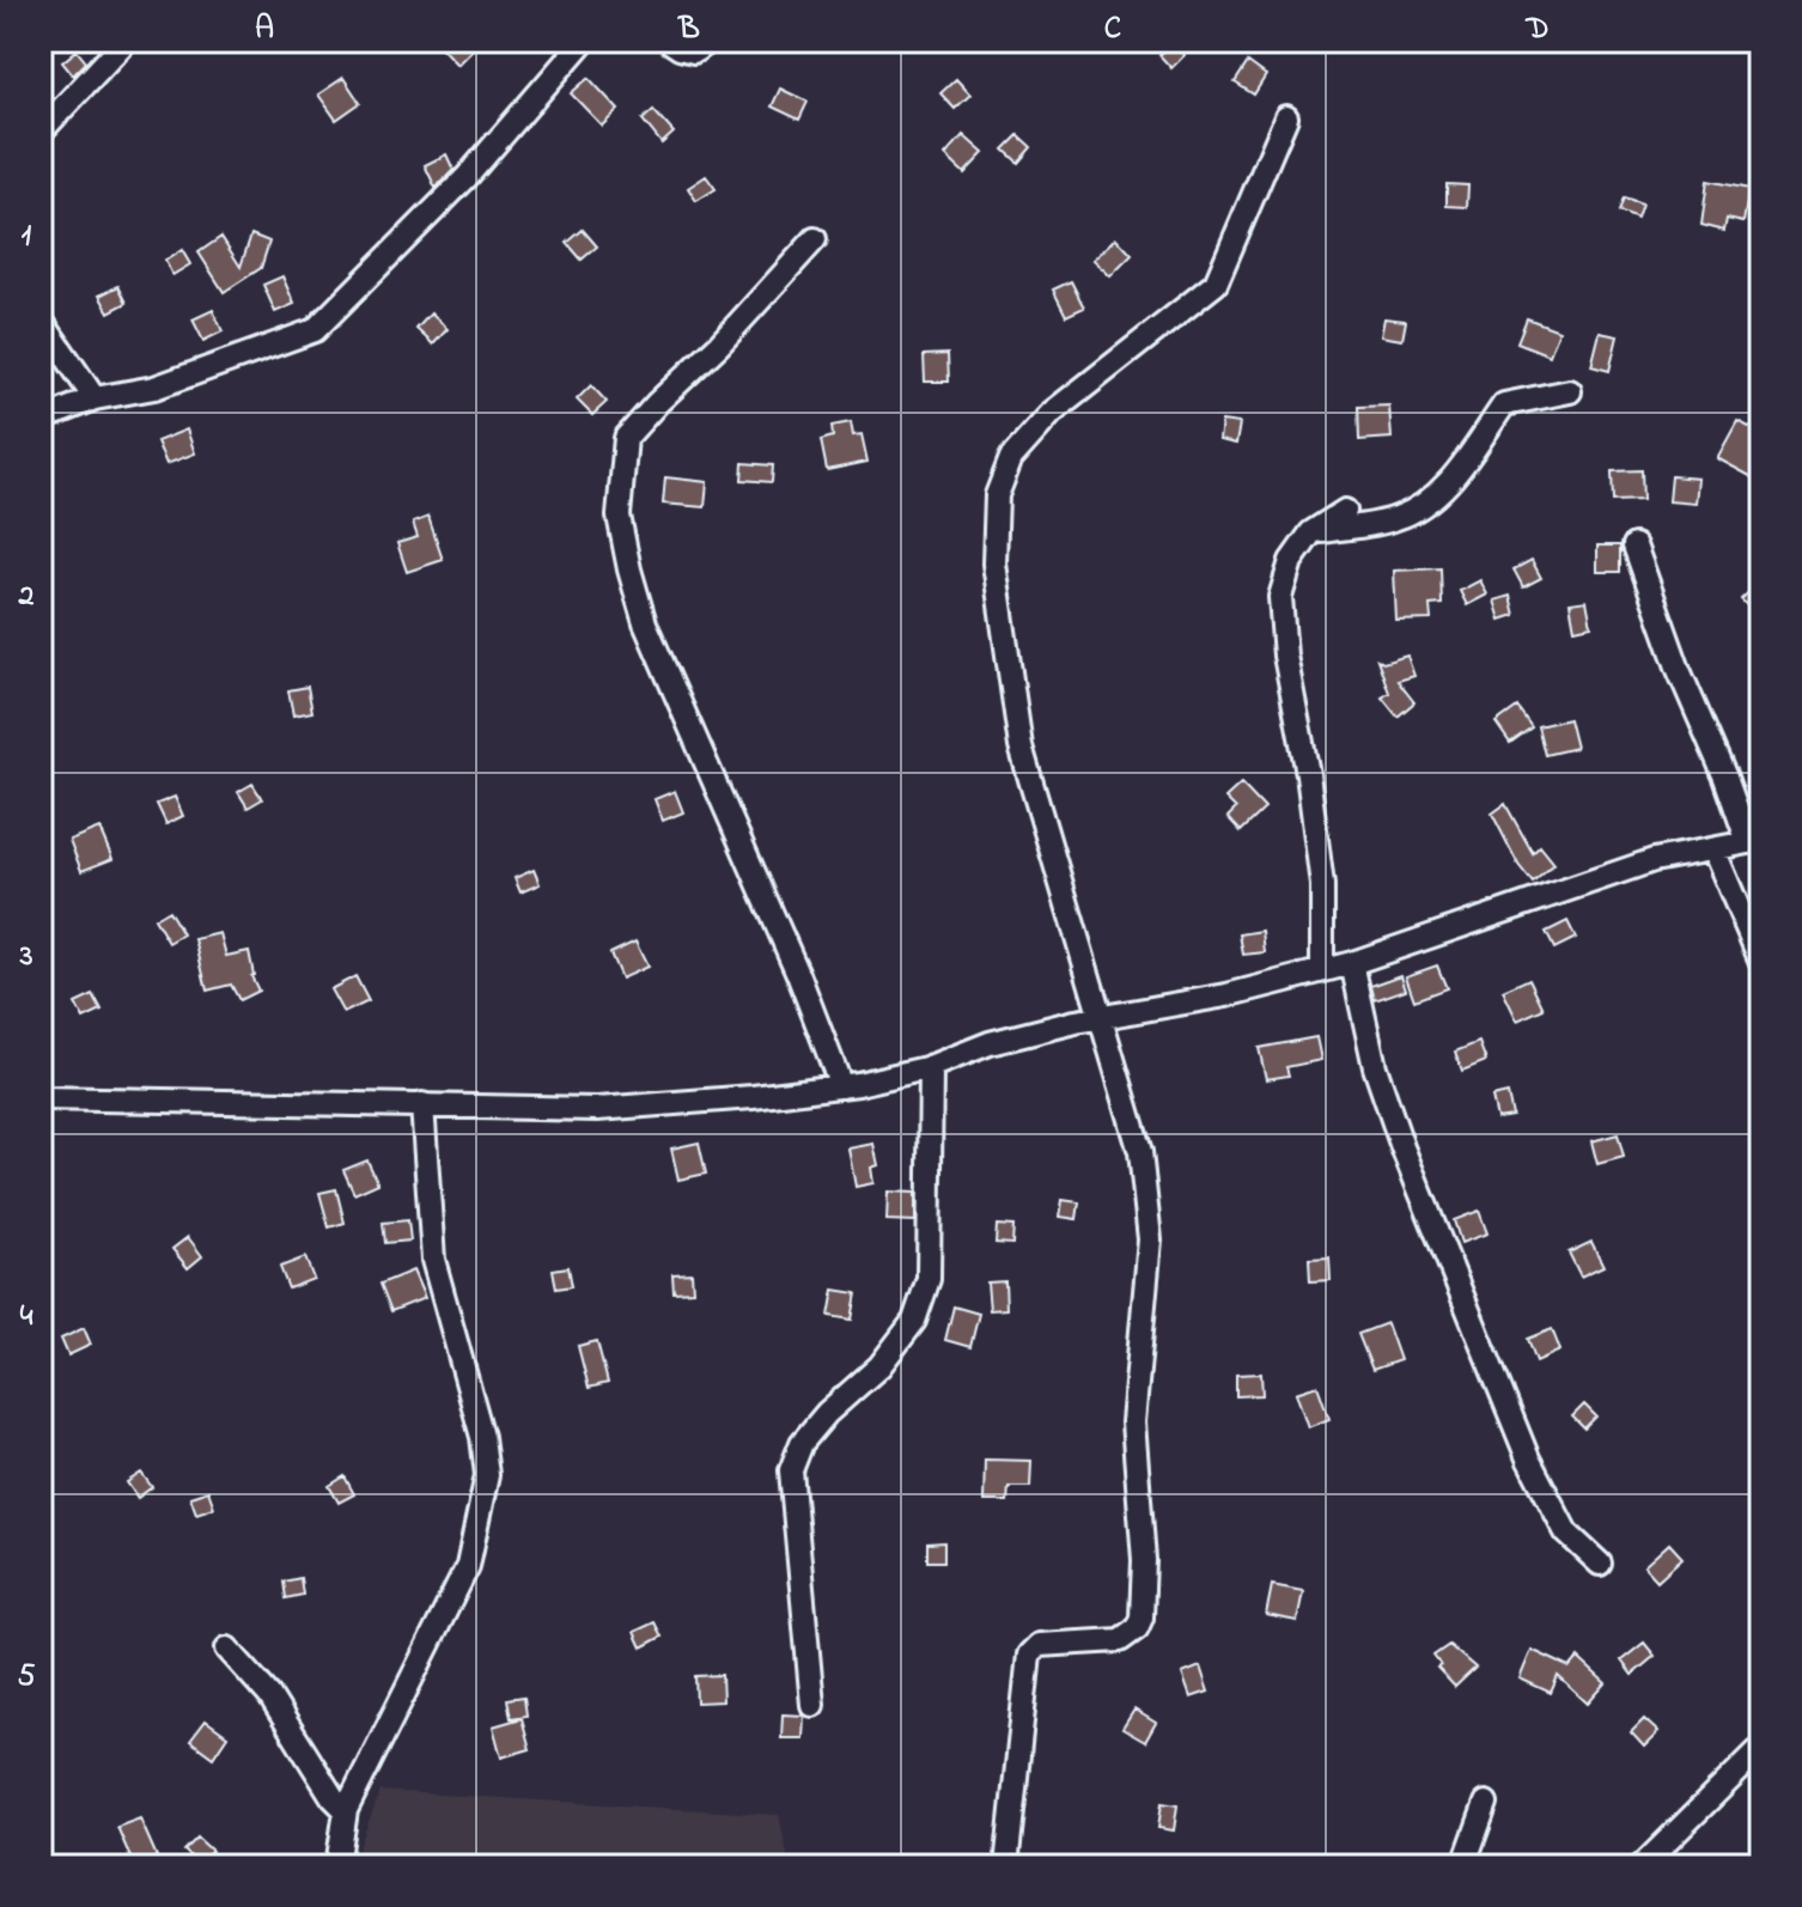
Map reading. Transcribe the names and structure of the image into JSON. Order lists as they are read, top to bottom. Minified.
{"grid":{"columns":["A","B","C","D"],"rows":["1","2","3","4","5"]}}
